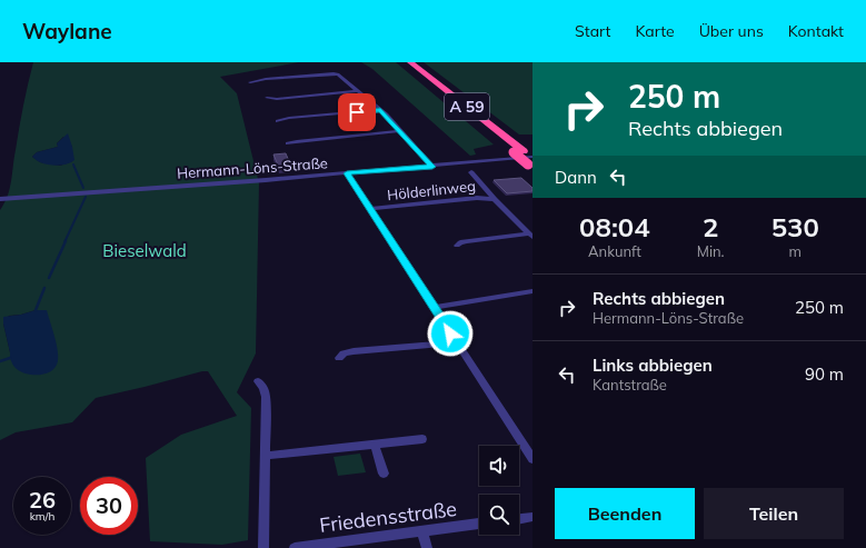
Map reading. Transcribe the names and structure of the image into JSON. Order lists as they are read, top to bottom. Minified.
{"streets":{"highway":["A 59"],"street":["Hermann-Löns-Straße","Hölderlinweg","Friedensstraße"]},"crossings":[["A 59","Hermann-Löns-Straße"]],"parks":["Bieselwald"],"page":{"header":"Waylane","nav":["Start","Karte","Über uns","Kontakt"],"turn":["250 m","Rechts abbiegen"],"then":"Dann","eta":["08:04","Ankunft","2","Min.","530","m"],"list":[{"name":"Rechts abbiegen","note":"Hermann-Löns-Straße","value":"250 m"},{"name":"Links abbiegen","note":"Kantstraße","value":"90 m"}],"speed":"26 km/h","limit":"30","buttons":["Beenden","Teilen"]}}
